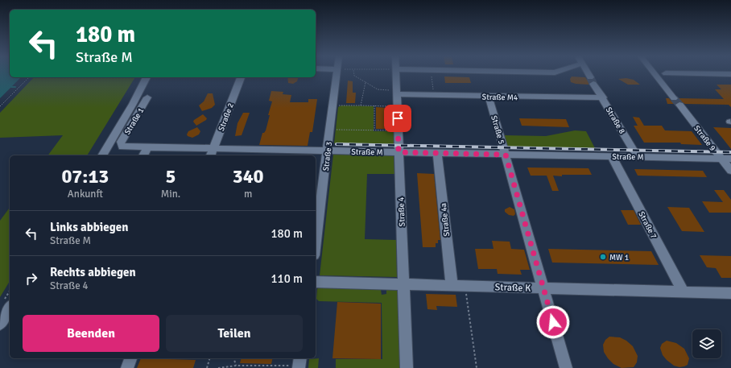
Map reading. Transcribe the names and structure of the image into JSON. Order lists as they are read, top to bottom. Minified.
{"streets":{"street":["Straße M4","Straße 2","Straße 8","Straße 1","Straße 5","Straße 9","Straße M","Straße 3","Straße 4","Straße 4a","Straße 7","Straße K"]},"crossings":[["Straße M4","Straße 8"],["Straße M4","Straße 5"],["Straße M4","Straße 4"],["Straße 2","Straße M"],["Straße 8","Straße M"],["Straße 1","Straße M"],["Straße 5","Straße M"],["Straße 5","Straße K"],["Straße 9","Straße M"],["Straße M","Straße 3"],["Straße M","Straße 4"],["Straße M","Straße 4a"],["Straße M","Straße 7"],["Straße 4","Straße K"],["Straße 4a","Straße K"],["Straße 7","Straße K"]],"places":["MW 1"],"page":{"turn":["180 m","Straße M"],"eta":["07:13","Ankunft","5","Min.","340","m"],"list":[{"name":"Links abbiegen","note":"Straße M","value":"180 m"},{"name":"Rechts abbiegen","note":"Straße 4","value":"110 m"}],"buttons":["Beenden","Teilen"]}}
